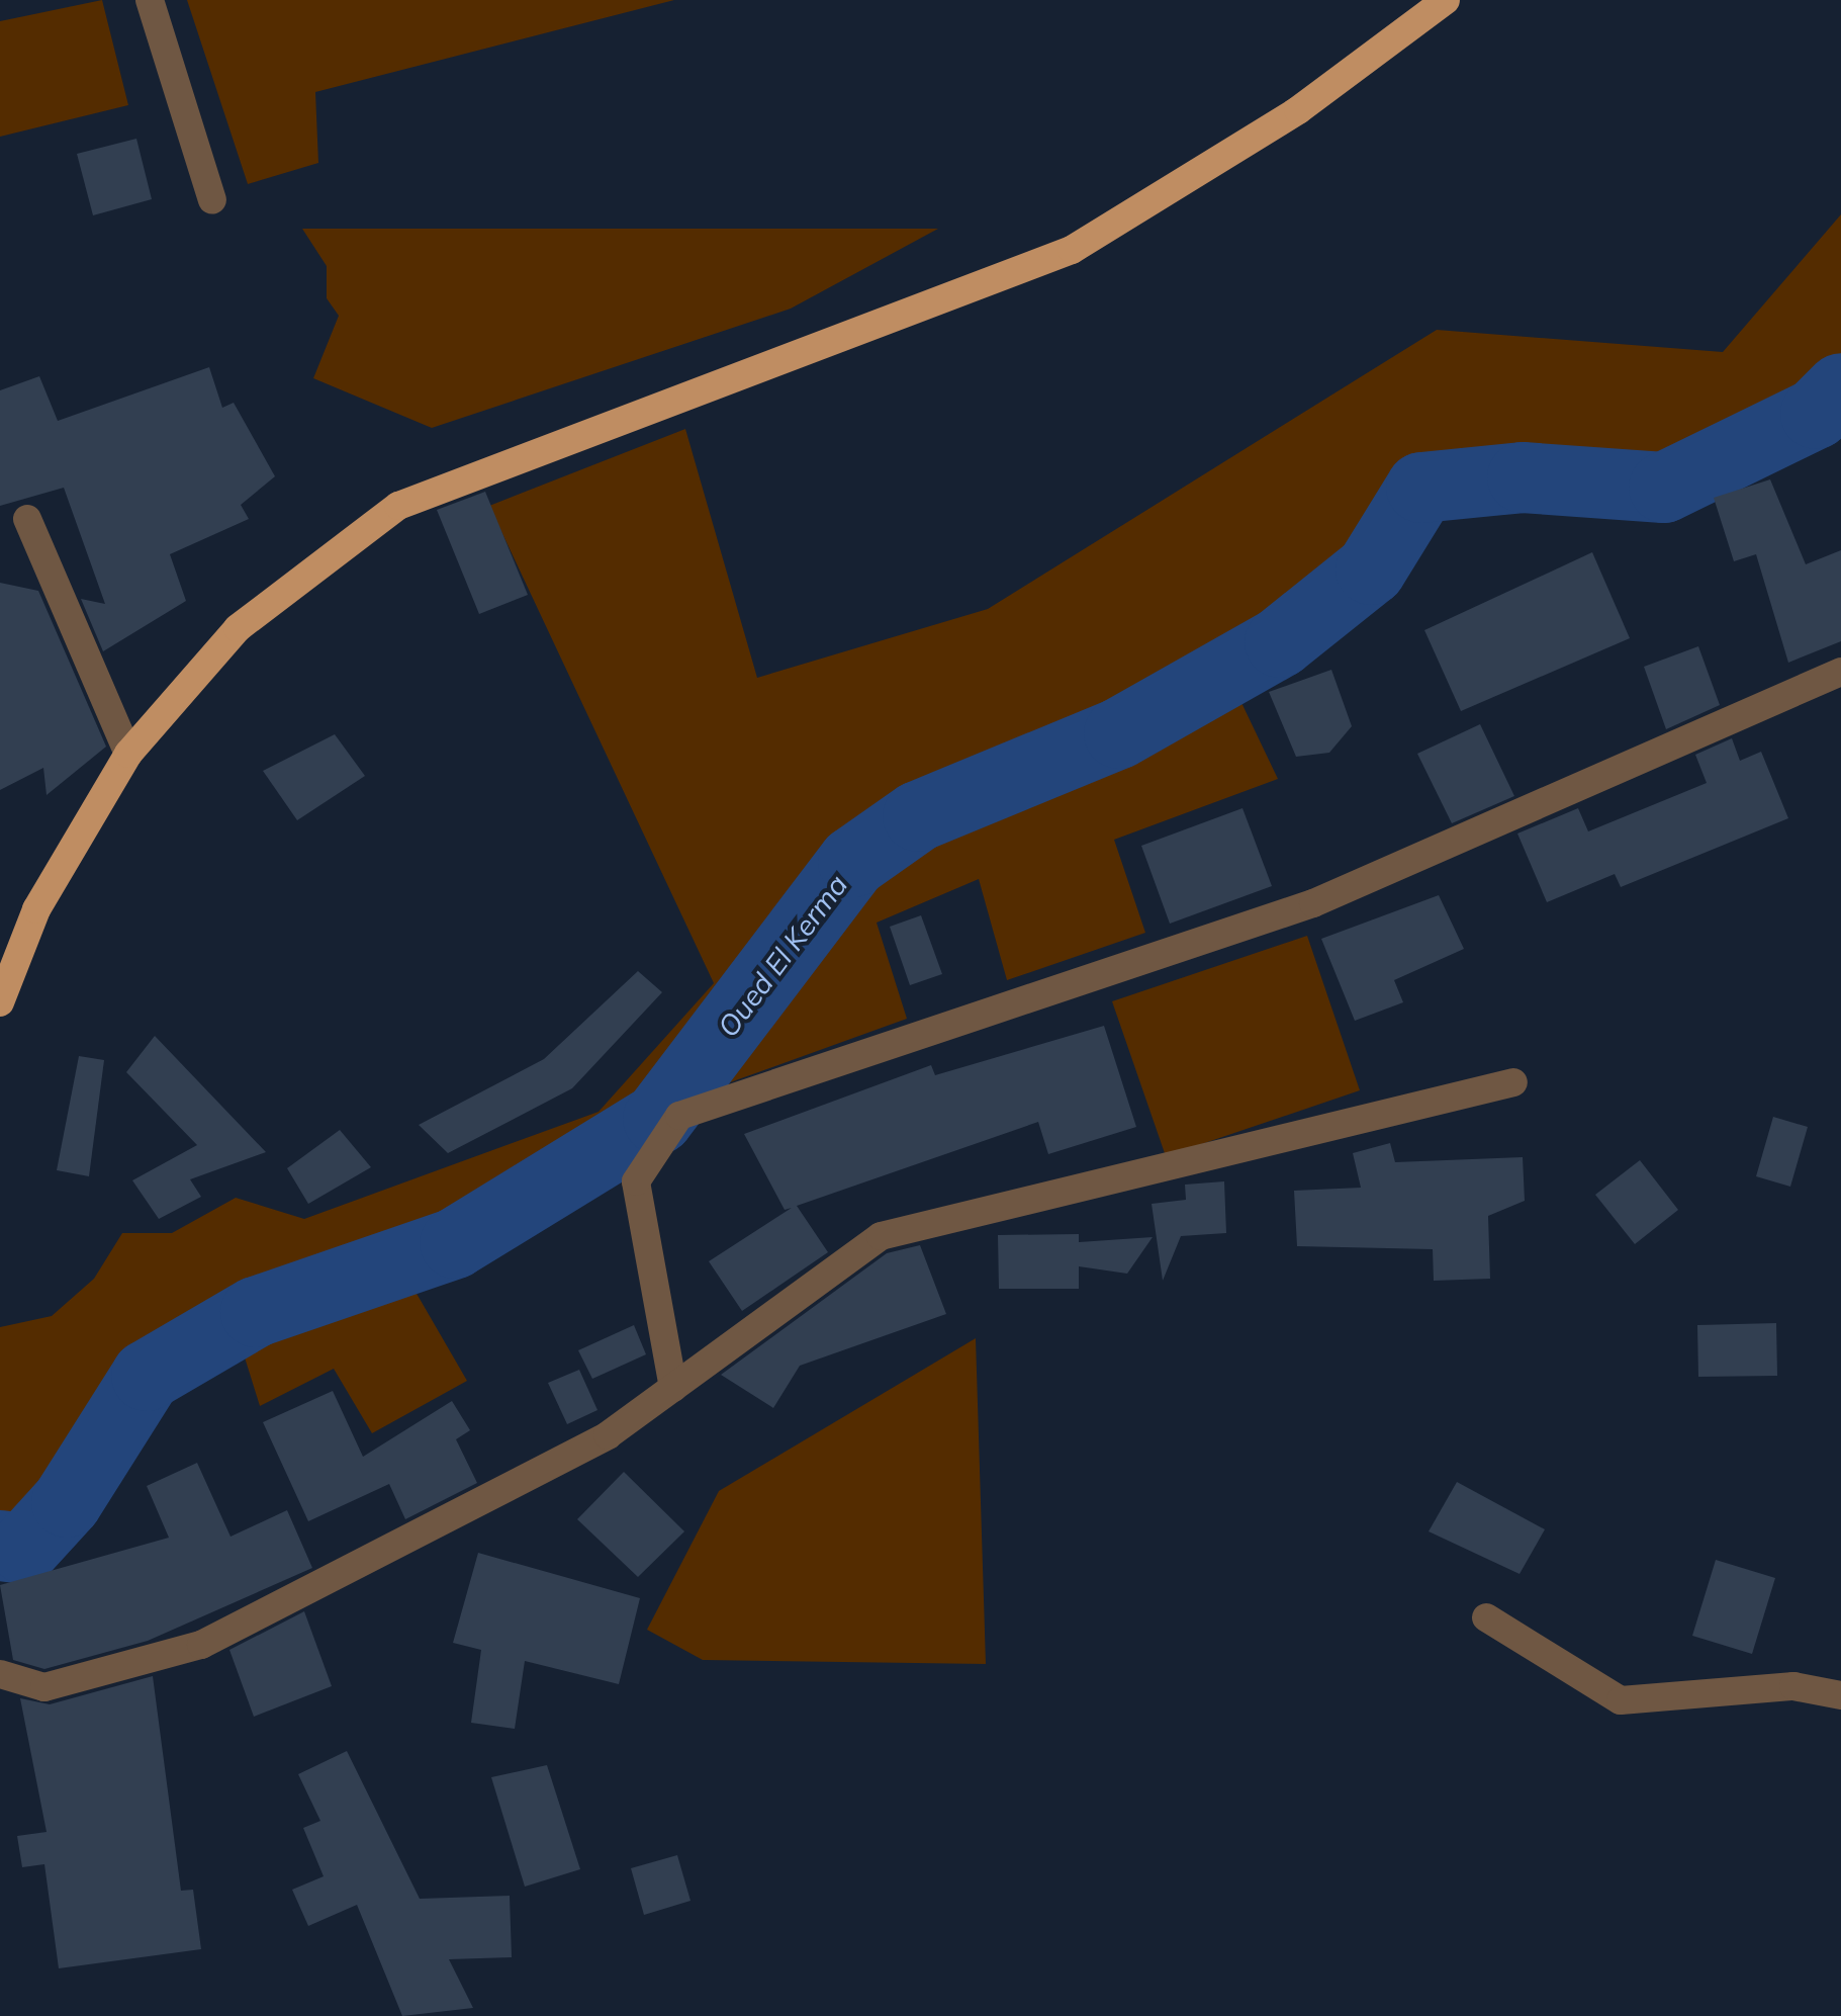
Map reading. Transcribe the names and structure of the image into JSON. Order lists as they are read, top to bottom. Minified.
{"water":["Oued El Kerma"]}
